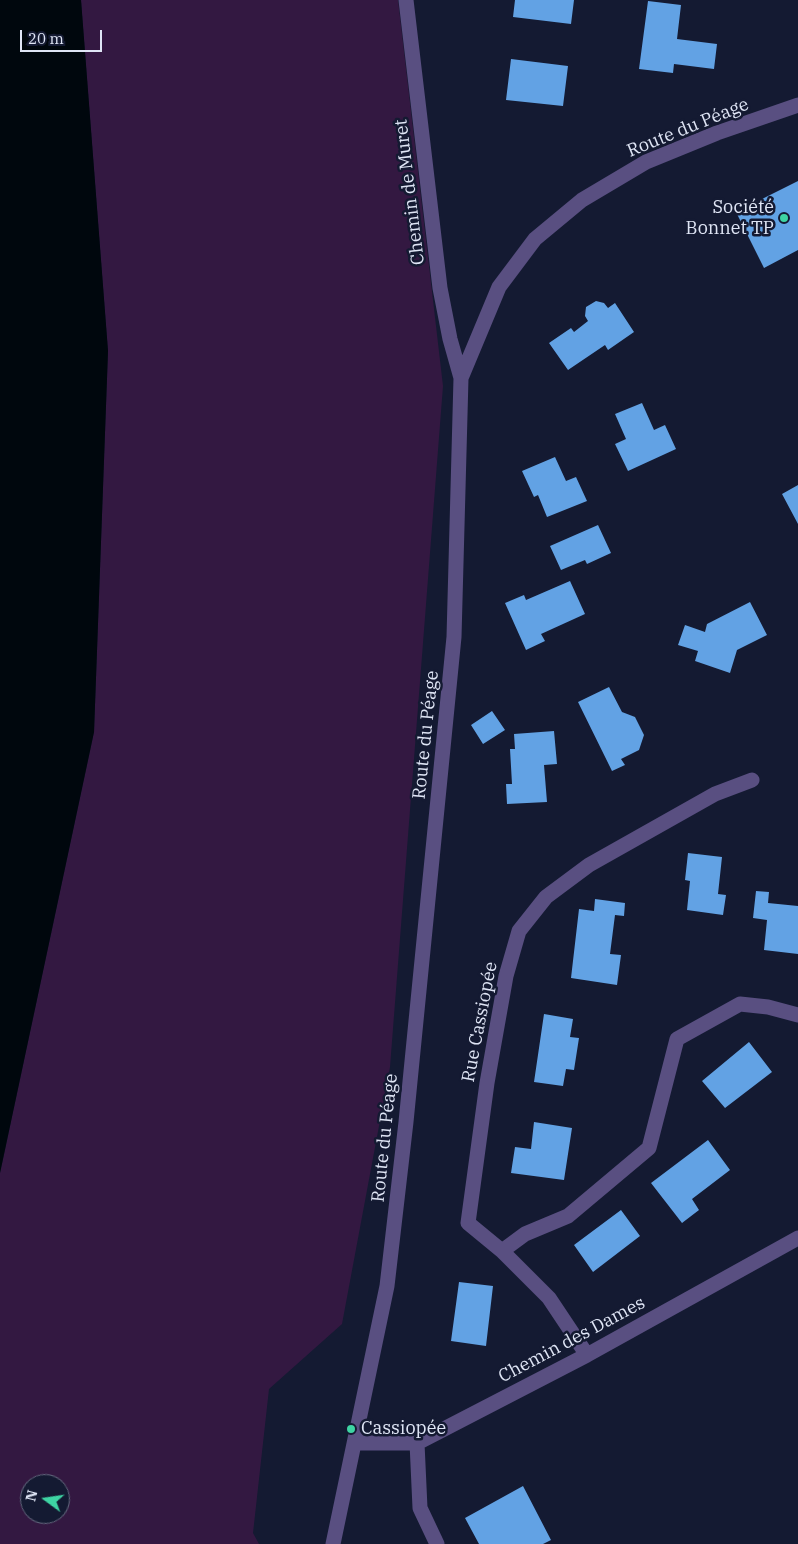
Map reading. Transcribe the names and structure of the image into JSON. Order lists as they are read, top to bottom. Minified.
{"streets":{"street":["Route du Péage","Chemin de Muret","Rue Cassiopée","Chemin des Dames"]},"crossings":[["Route du Péage","Chemin de Muret"],["Route du Péage","Chemin des Dames"],["Rue Cassiopée","Chemin des Dames"]],"places":["Société Bonnet TP","Cassiopée"],"scale_bar":"20 m","north":"left"}
